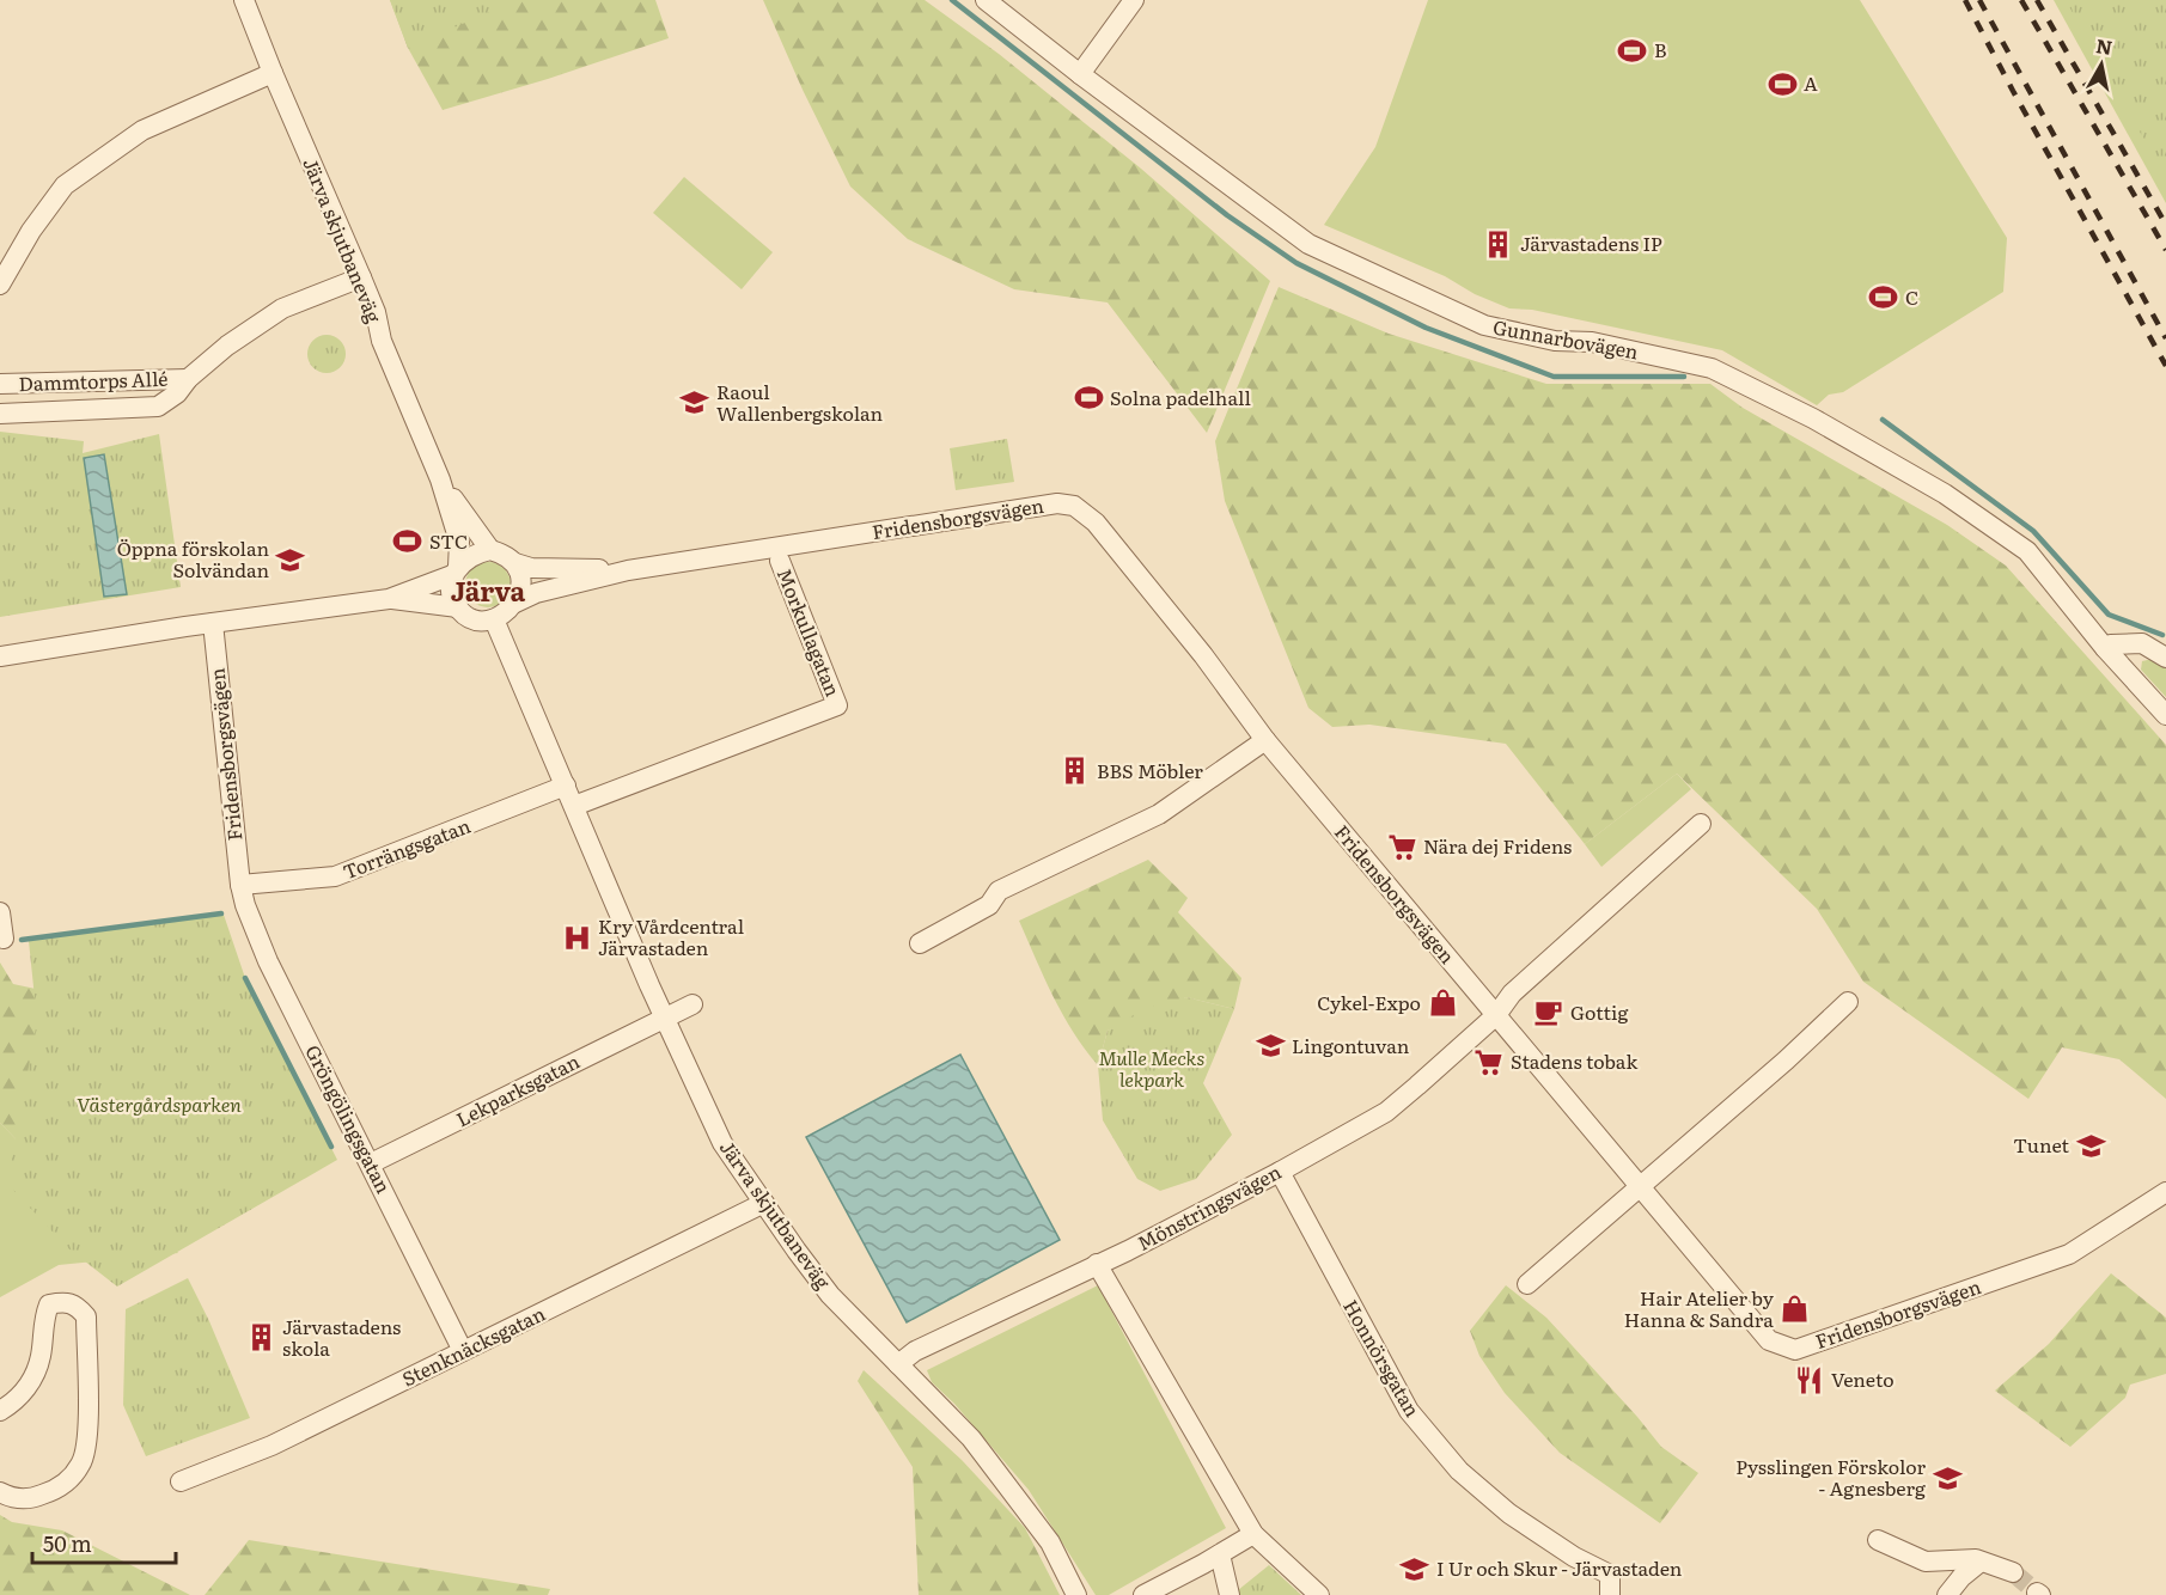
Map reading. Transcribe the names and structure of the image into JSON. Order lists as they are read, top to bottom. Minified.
{"streets":{"street":["Järva skjutbaneväg","Gunnarbovägen","Dammtorps Allé","Fridensborgsvägen","Morkullagatan","Torrängsgatan","Lekparksgatan","Gröngölingsgatan","Mönstringsvägen","Stenknäcksgatan","Honnörsgatan"]},"crossings":[["Järva skjutbaneväg","Dammtorps Allé"],["Järva skjutbaneväg","Fridensborgsvägen"],["Järva skjutbaneväg","Morkullagatan"],["Järva skjutbaneväg","Torrängsgatan"],["Järva skjutbaneväg","Lekparksgatan"],["Järva skjutbaneväg","Mönstringsvägen"],["Järva skjutbaneväg","Stenknäcksgatan"],["Fridensborgsvägen","Torrängsgatan"],["Fridensborgsvägen","Gröngölingsgatan"],["Fridensborgsvägen","Mönstringsvägen"],["Torrängsgatan","Gröngölingsgatan"],["Lekparksgatan","Gröngölingsgatan"],["Gröngölingsgatan","Stenknäcksgatan"],["Mönstringsvägen","Honnörsgatan"]],"districts":["Järva"],"parks":["Mulle Mecks lekpark","Västergårdsparken"],"places":{"sports":["B","A","C","Solna padelhall","STC"],"building":["Järvastadens IP","BBS Möbler","Järvastadens skola"],"school or university":["Raoul Wallenbergskolan","Öppna förskolan Solvändan","Lingontuvan","Tunet","Pysslingen Förskolor - Agnesberg","I Ur och Skur - Järvastaden"],"supermarket":["Nära dej Fridens","Stadens tobak"],"hospital":["Kry Vårdcentral Järvastaden"],"shop":["Cykel-Expo","Hair Atelier by Hanna & Sandra"],"cafe":["Gottig"],"restaurant":["Veneto"]},"scale_bar":"50 m","north":"top"}
